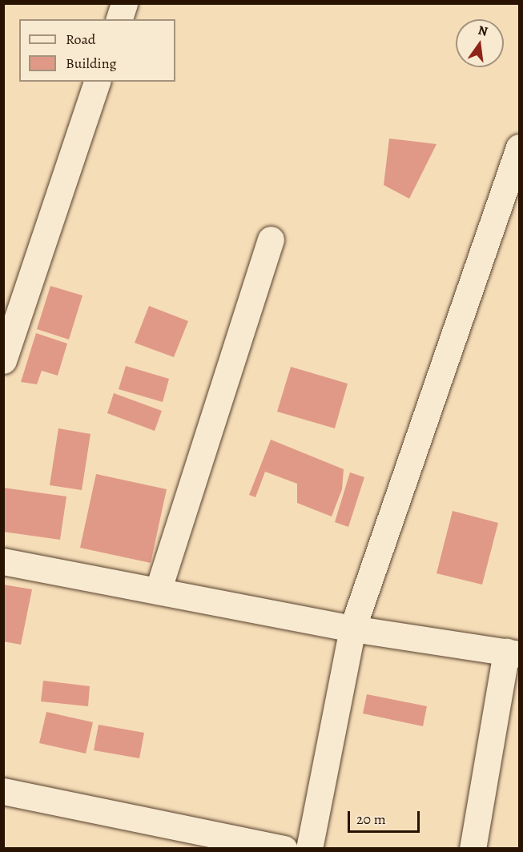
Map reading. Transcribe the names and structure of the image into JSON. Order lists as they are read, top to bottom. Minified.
{"legend":["Road","Building"],"scale_bar":"20 m","north":"top"}
